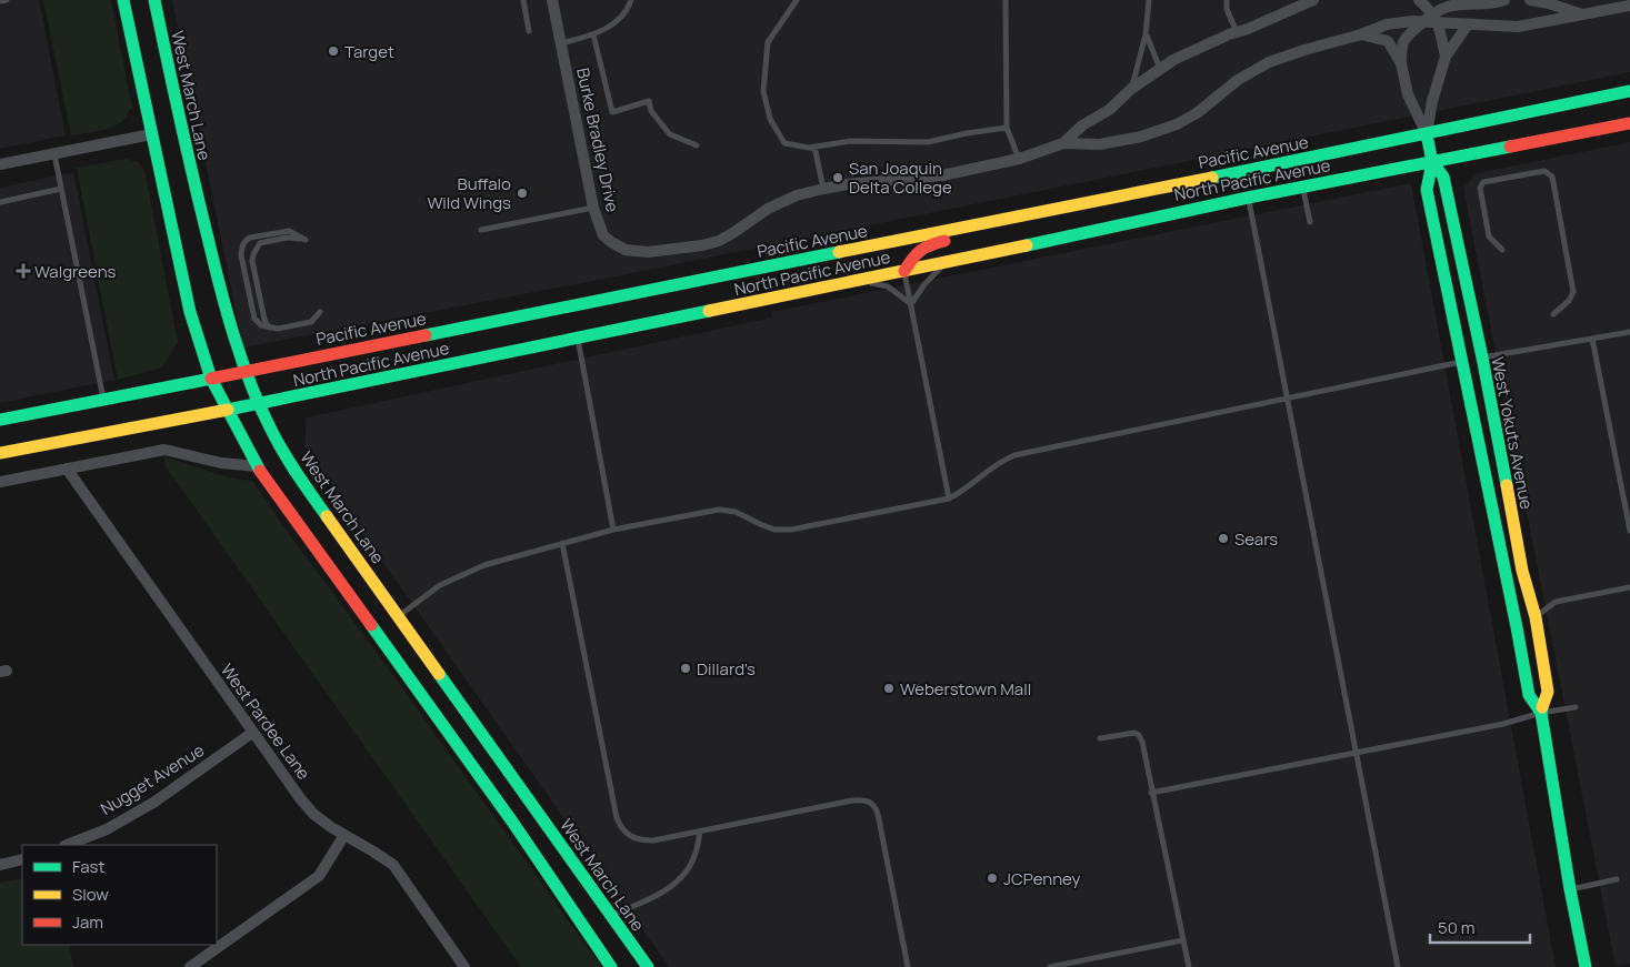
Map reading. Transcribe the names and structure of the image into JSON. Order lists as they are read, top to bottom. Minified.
{"streets":{"main road":["West March Lane","Pacific Avenue","North Pacific Avenue","West Yokuts Avenue"],"street":["Burke Bradley Drive","West Pardee Lane","Nugget Avenue"]},"crossings":[["West March Lane","Pacific Avenue"],["West March Lane","North Pacific Avenue"],["Pacific Avenue","West Yokuts Avenue"],["North Pacific Avenue","West Yokuts Avenue"],["West Pardee Lane","Nugget Avenue"]],"places":{"other":["Target","San Joaquin Delta College","Buffalo Wild Wings","Sears","Dillard's","Weberstown Mall","JCPenney"],"health":["Walgreens"]},"legend":["Fast","Slow","Jam"],"scale_bar":"50 m"}
